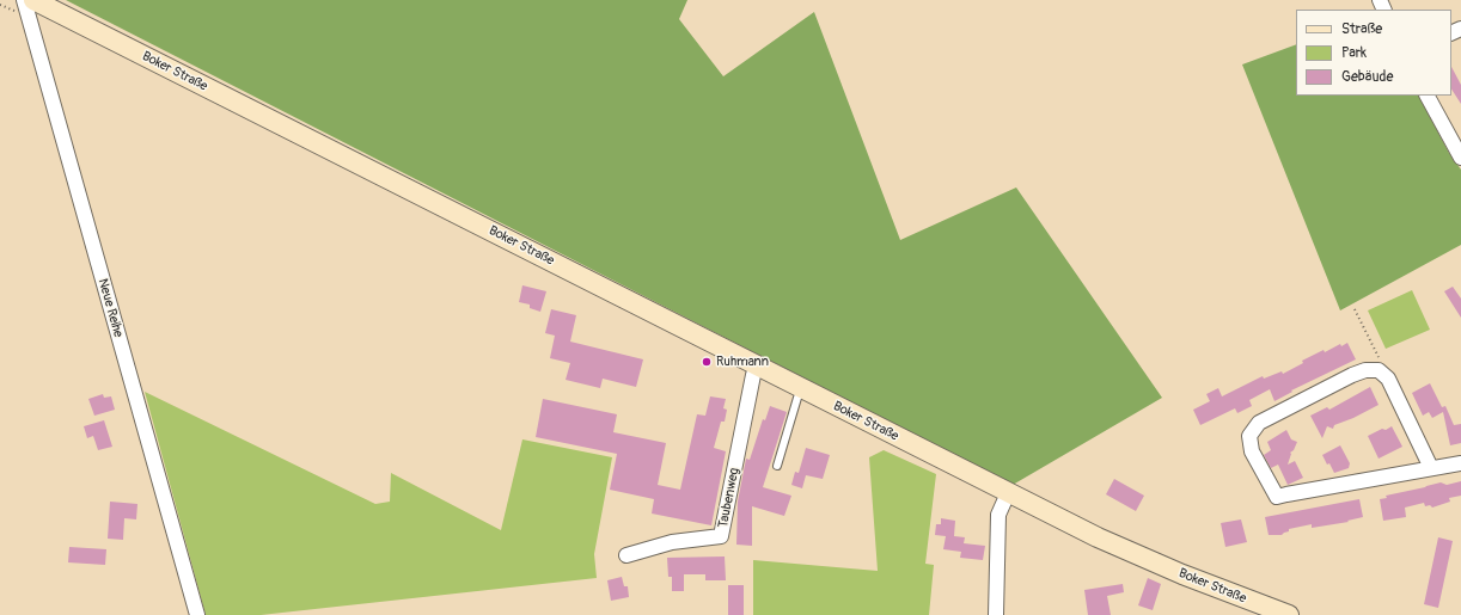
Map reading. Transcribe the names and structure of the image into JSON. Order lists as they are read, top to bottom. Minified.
{"streets":{"main road":["Boker Straße"],"street":["Neue Reihe","Taubenweg"]},"crossings":[["Boker Straße","Taubenweg"]],"places":["Ruhmann"],"legend":["Straße","Park","Gebäude"]}
